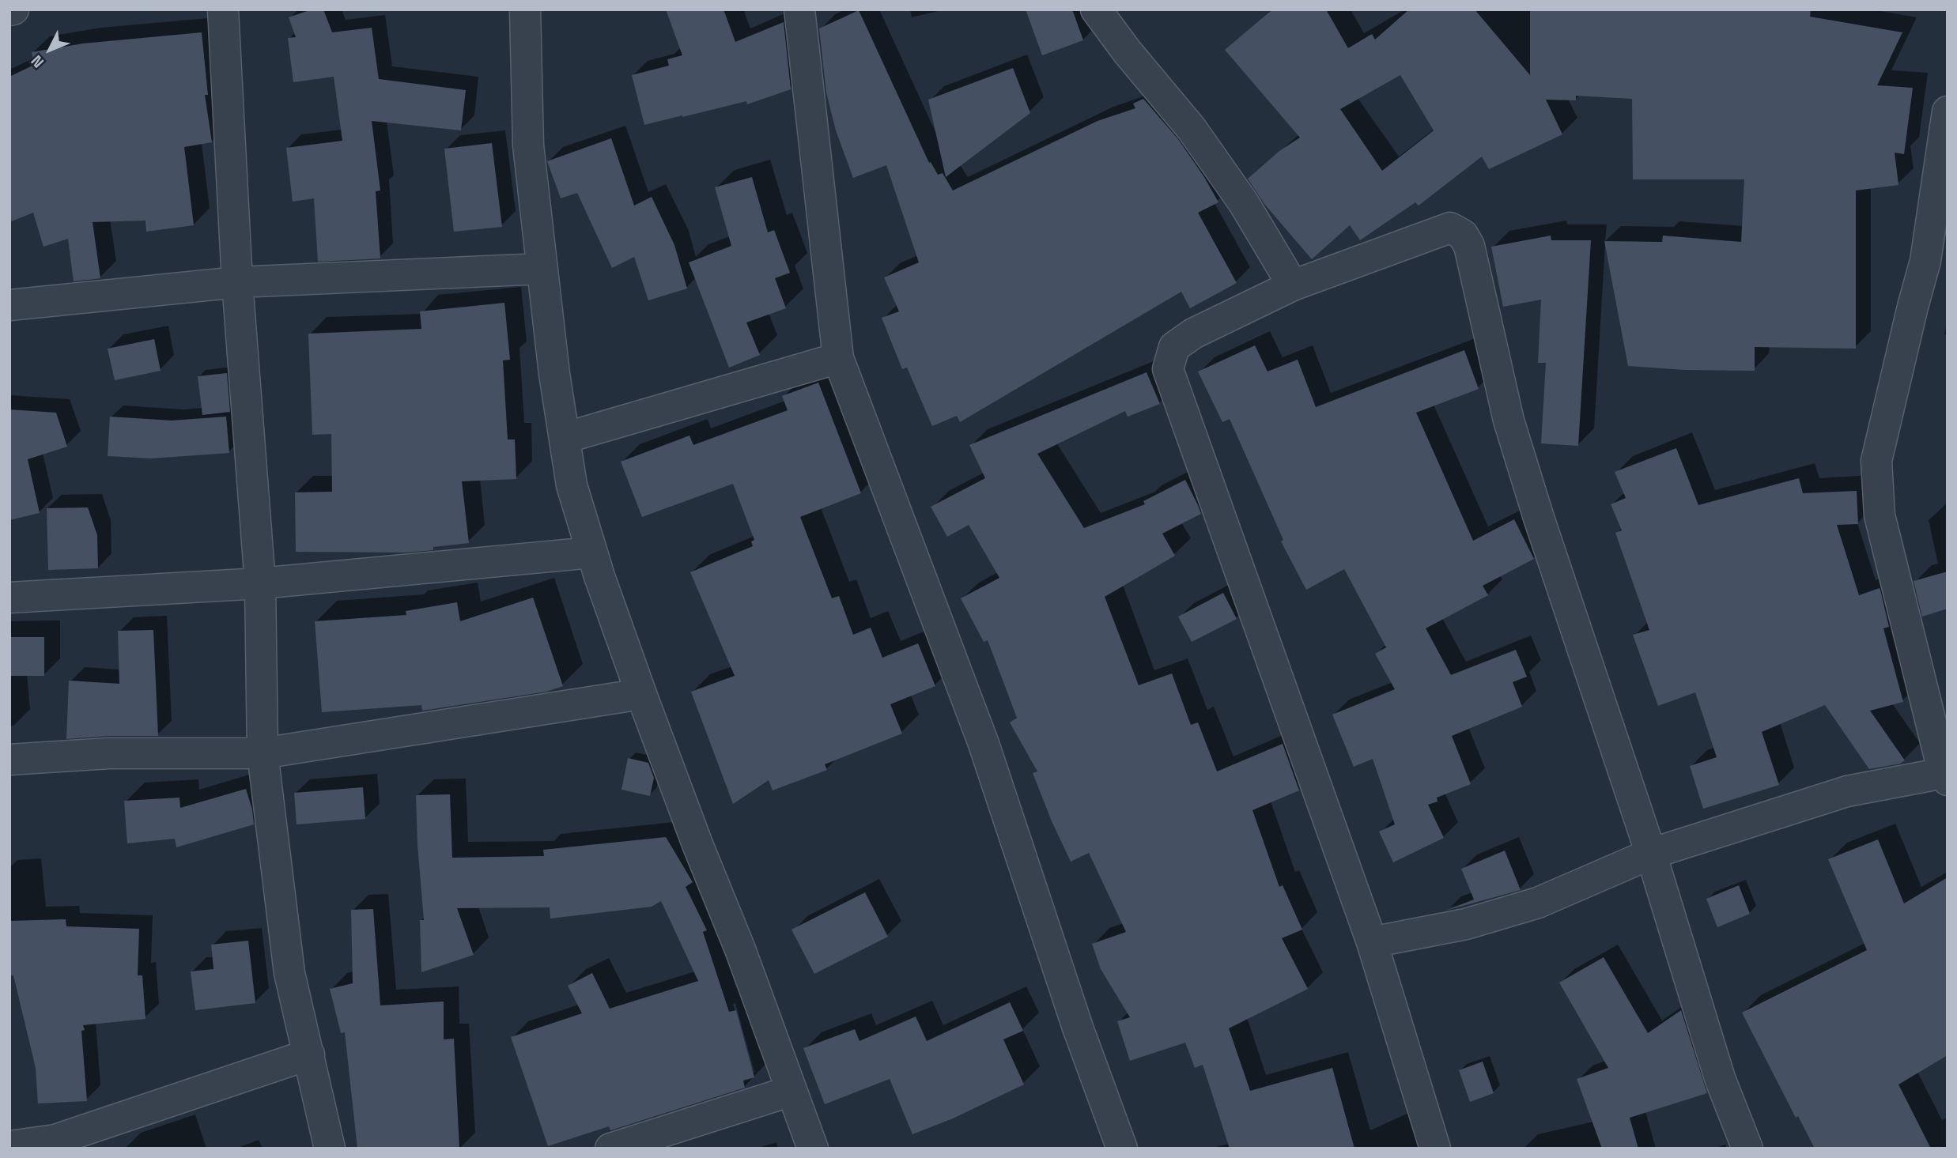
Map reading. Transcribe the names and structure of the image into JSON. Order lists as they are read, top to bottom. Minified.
{"north":"bottom left"}
